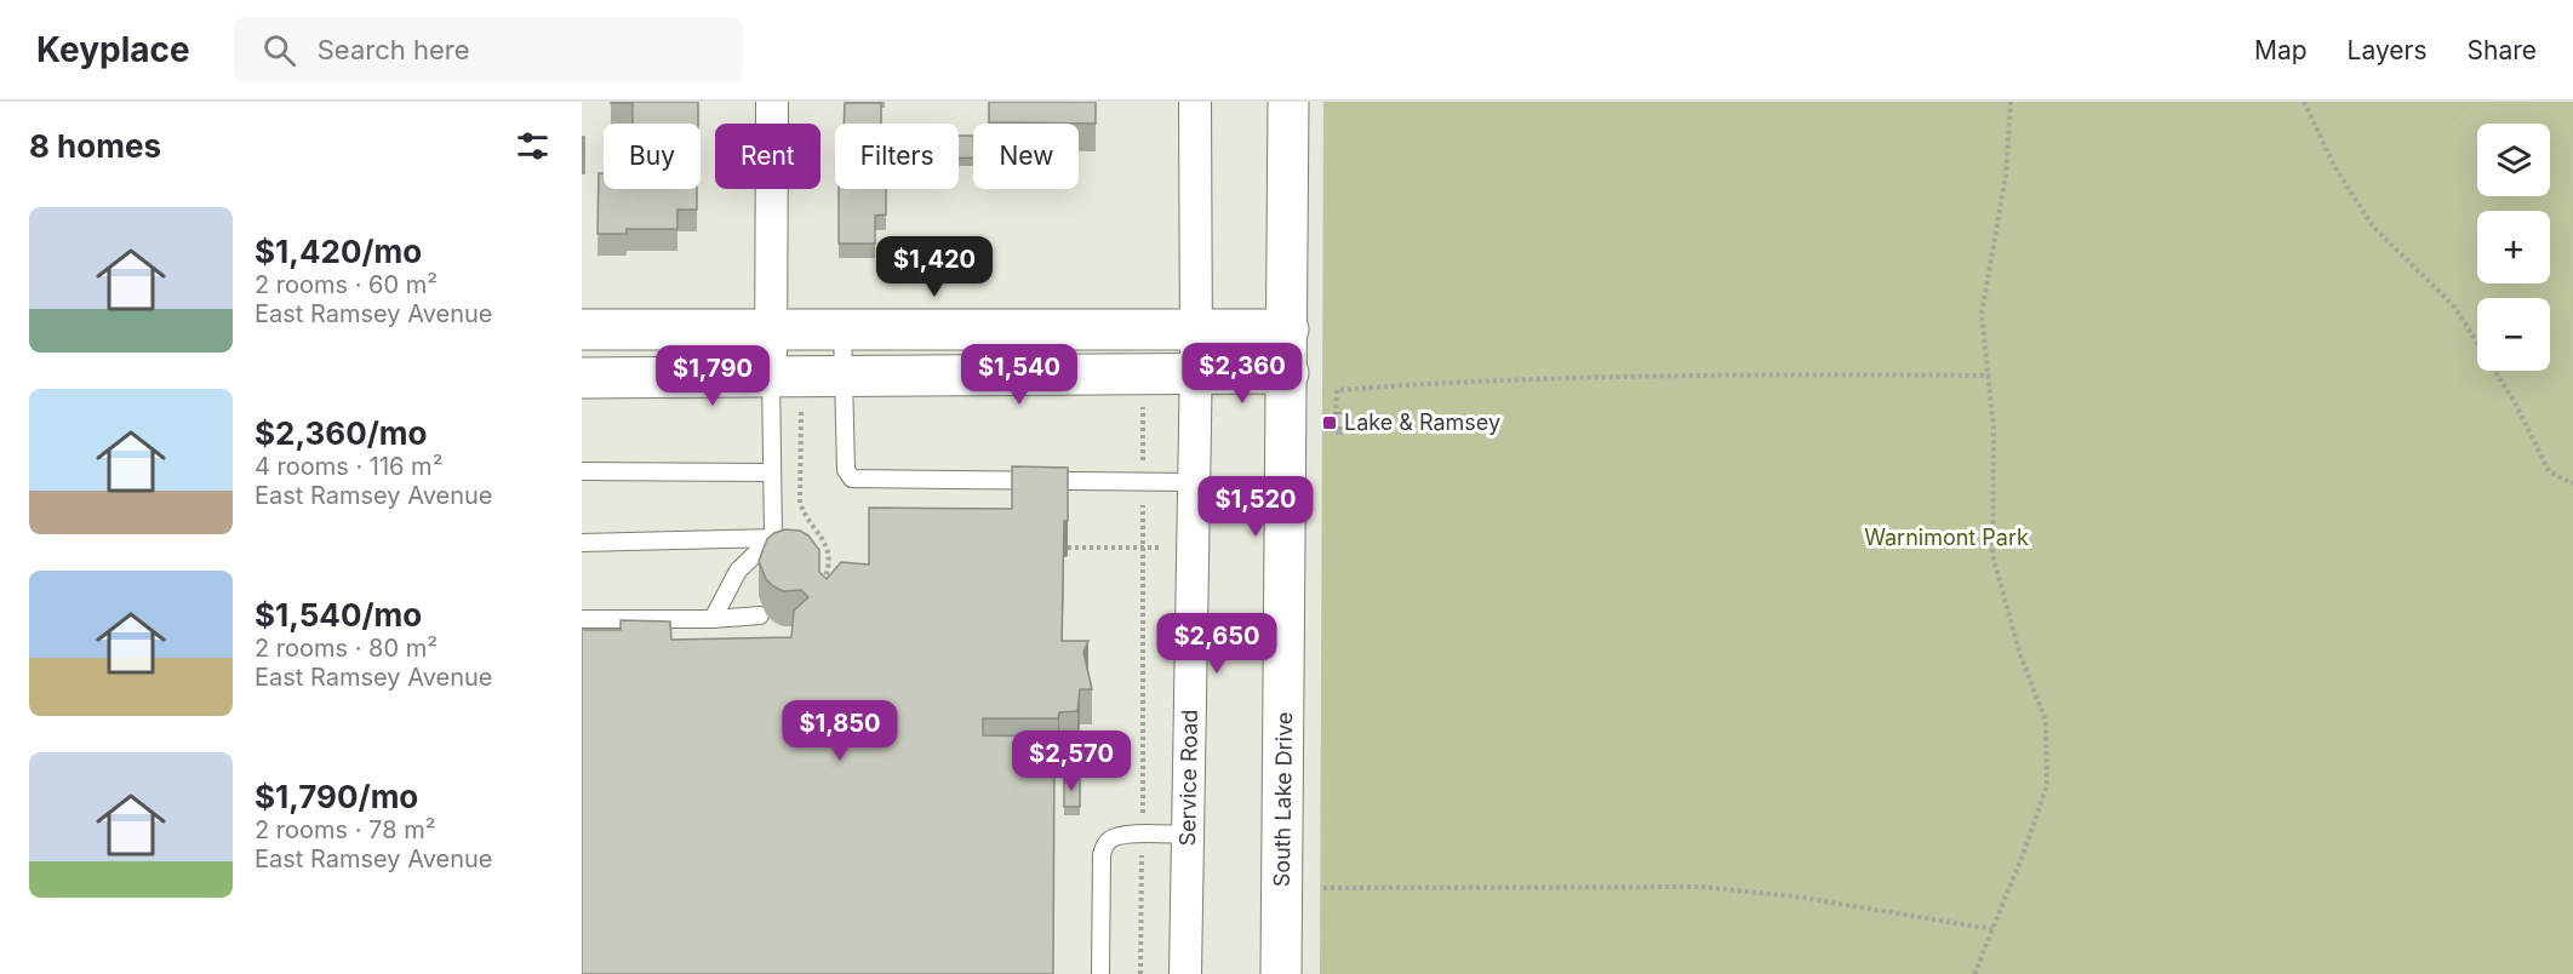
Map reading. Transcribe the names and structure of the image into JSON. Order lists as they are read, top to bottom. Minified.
{"streets":{"street":["Service Road","South Lake Drive"]},"parks":["Warnimont Park"],"places":{"transit":["Lake & Ramsey"]},"page":{"header":"Keyplace","search":"Search here","nav":["Map","Layers","Share"],"heading":"8 homes","map_buttons":["+","−"],"chip":["Buy","Rent","Filters","New"],"list":[{"name":"$1,420/mo","note":"2 rooms · 60 m² · East Ramsey Avenue"},{"name":"$2,360/mo","note":"4 rooms · 116 m² · East Ramsey Avenue"},{"name":"$1,540/mo","note":"2 rooms · 80 m² · East Ramsey Avenue"},{"name":"$1,790/mo","note":"2 rooms · 78 m² · East Ramsey Avenue"}],"price":["$1,420","$2,360","$1,540","$1,790","$1,520","$2,650","$1,850","$2,570"]}}
